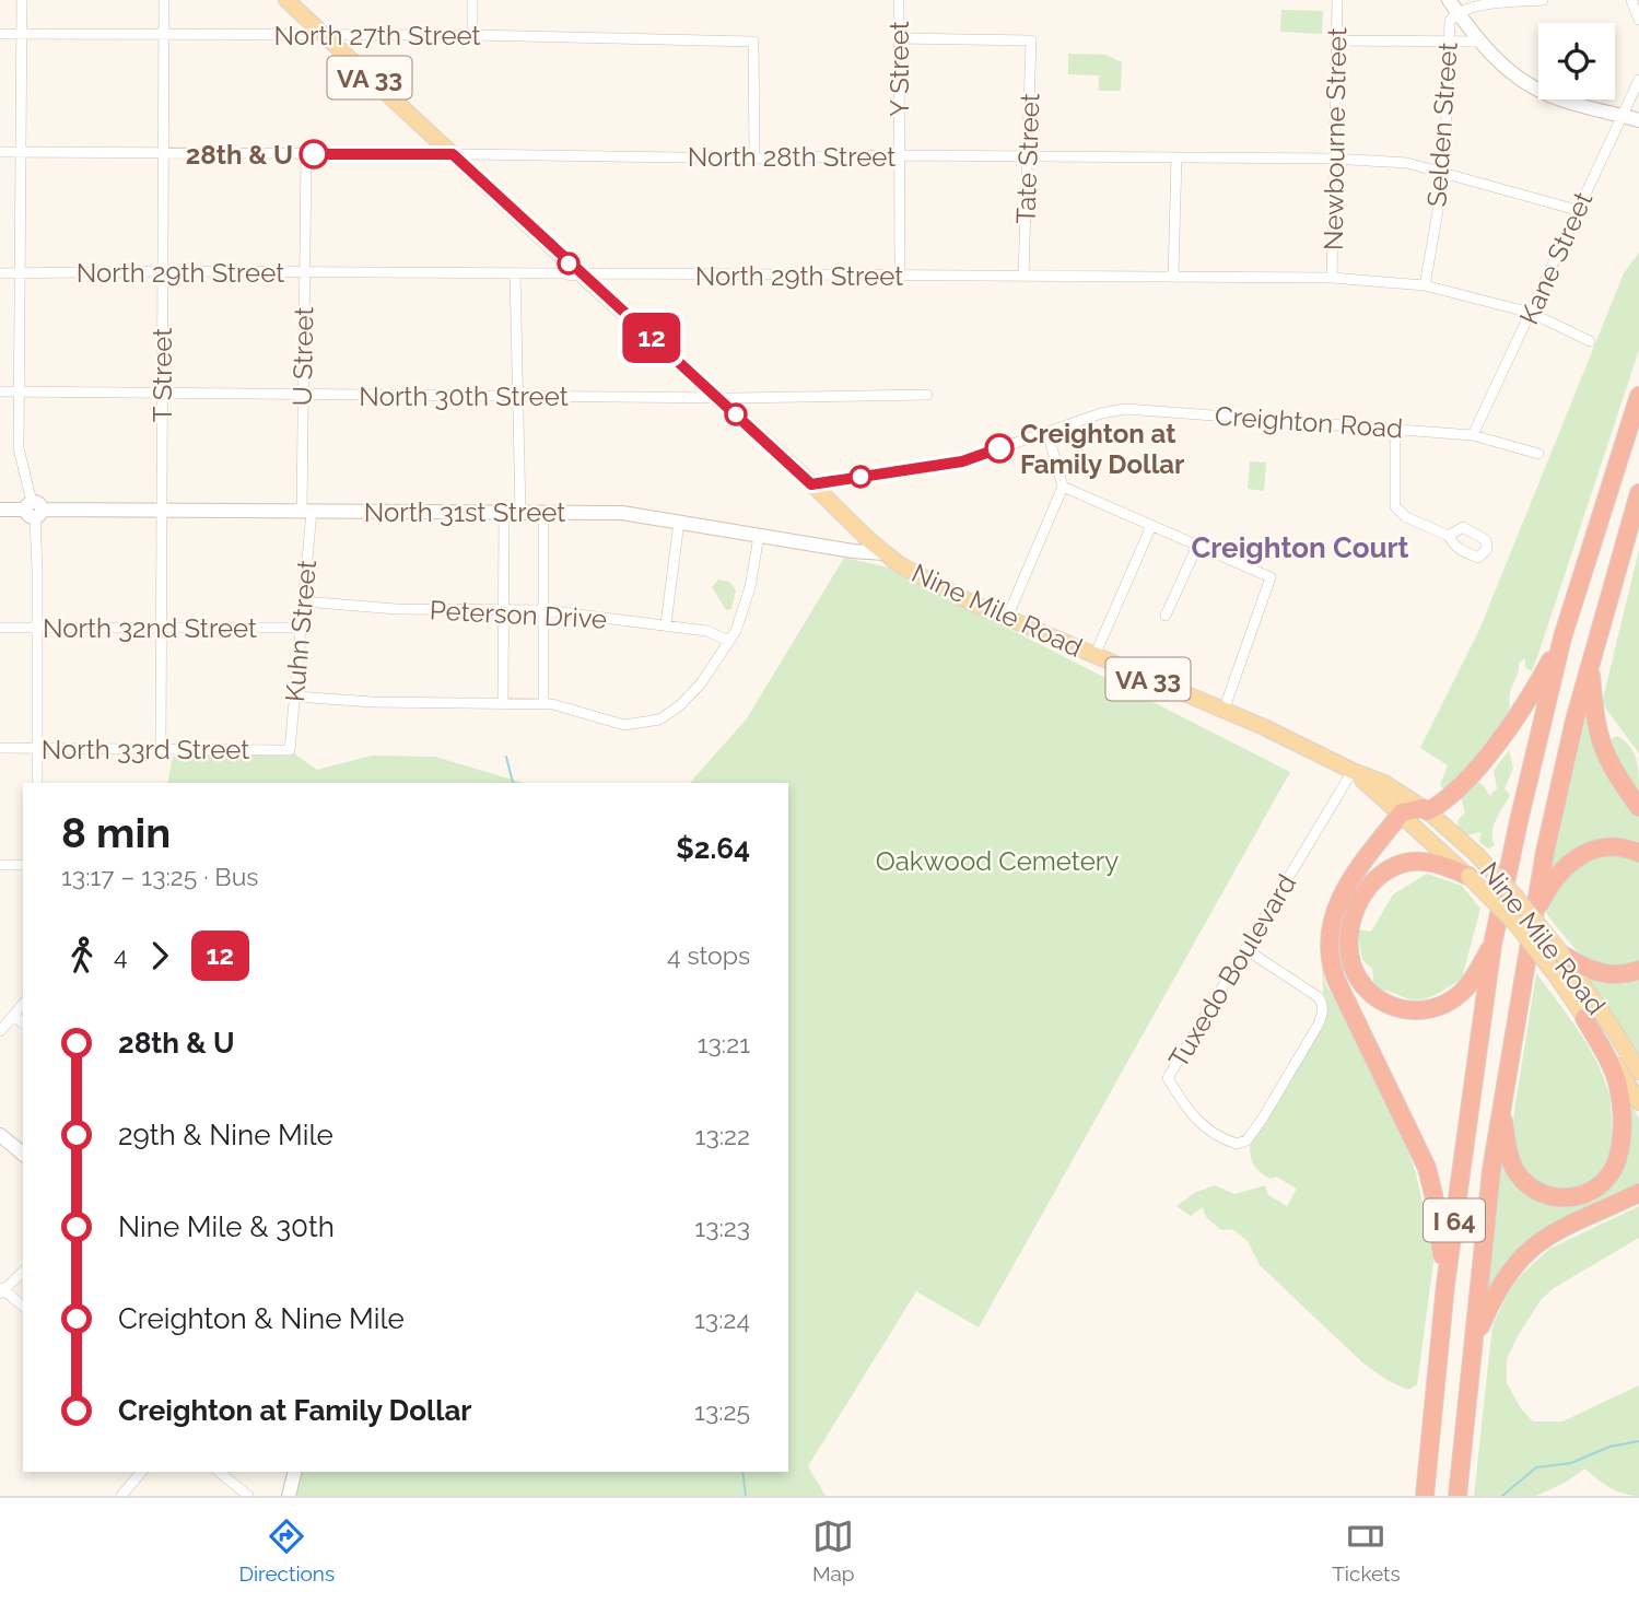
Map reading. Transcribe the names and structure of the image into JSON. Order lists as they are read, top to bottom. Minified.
{"streets":{"highway":["I 64"],"main road":["VA 33","Nine Mile Road"],"street":["North 27th Street","Y Street","Selden Street","Newbourne Street","North 28th Street","Tate Street","Kane Street","North 29th Street","U Street","T Street","North 30th Street","Creighton Road","North 31st Street","Peterson Drive","North 32nd Street","Kuhn Street","North 33rd Street","Tuxedo Boulevard"]},"crossings":[["North 27th Street","North 28th Street"],["North 27th Street","T Street"],["North 27th Street","Nine Mile Road"],["Y Street","North 28th Street"],["Y Street","Tate Street"],["Y Street","North 29th Street"],["Selden Street","North 28th Street"],["Selden Street","North 29th Street"],["Newbourne Street","North 28th Street"],["Newbourne Street","North 29th Street"],["North 28th Street","Tate Street"],["North 28th Street","Kane Street"],["North 28th Street","U Street"],["North 28th Street","T Street"],["North 28th Street","Nine Mile Road"],["Tate Street","North 29th Street"],["Kane Street","North 29th Street"],["Kane Street","Creighton Road"],["North 29th Street","U Street"],["North 29th Street","T Street"],["North 29th Street","Nine Mile Road"],["U Street","North 30th Street"],["U Street","North 31st Street"],["U Street","Kuhn Street"],["T Street","North 30th Street"],["T Street","North 31st Street"],["T Street","North 32nd Street"],["T Street","North 33rd Street"],["North 30th Street","Nine Mile Road"],["Creighton Road","Nine Mile Road"],["North 31st Street","Nine Mile Road"],["North 31st Street","Kuhn Street"],["Nine Mile Road","Tuxedo Boulevard"],["Peterson Drive","Kuhn Street"],["North 32nd Street","Kuhn Street"],["Kuhn Street","North 33rd Street"]],"districts":["Creighton Court"],"parks":["Oakwood Cemetery"],"places":["28th & U","Creighton at Family Dollar"],"lines":["bus line 12"],"page":{"on_map":"12","heading":["8 min","13:17 – 13:25 · Bus","$2.64"],"legs":["4","12","4 stops"],"list":[{"name":"28th & U","value":"13:21"},{"name":"29th & Nine Mile","value":"13:22"},{"name":"Nine Mile & 30th","value":"13:23"},{"name":"Creighton & Nine Mile","value":"13:24"},{"name":"Creighton at Family Dollar","value":"13:25"}],"tabs":["Directions","Map","Tickets"]}}
